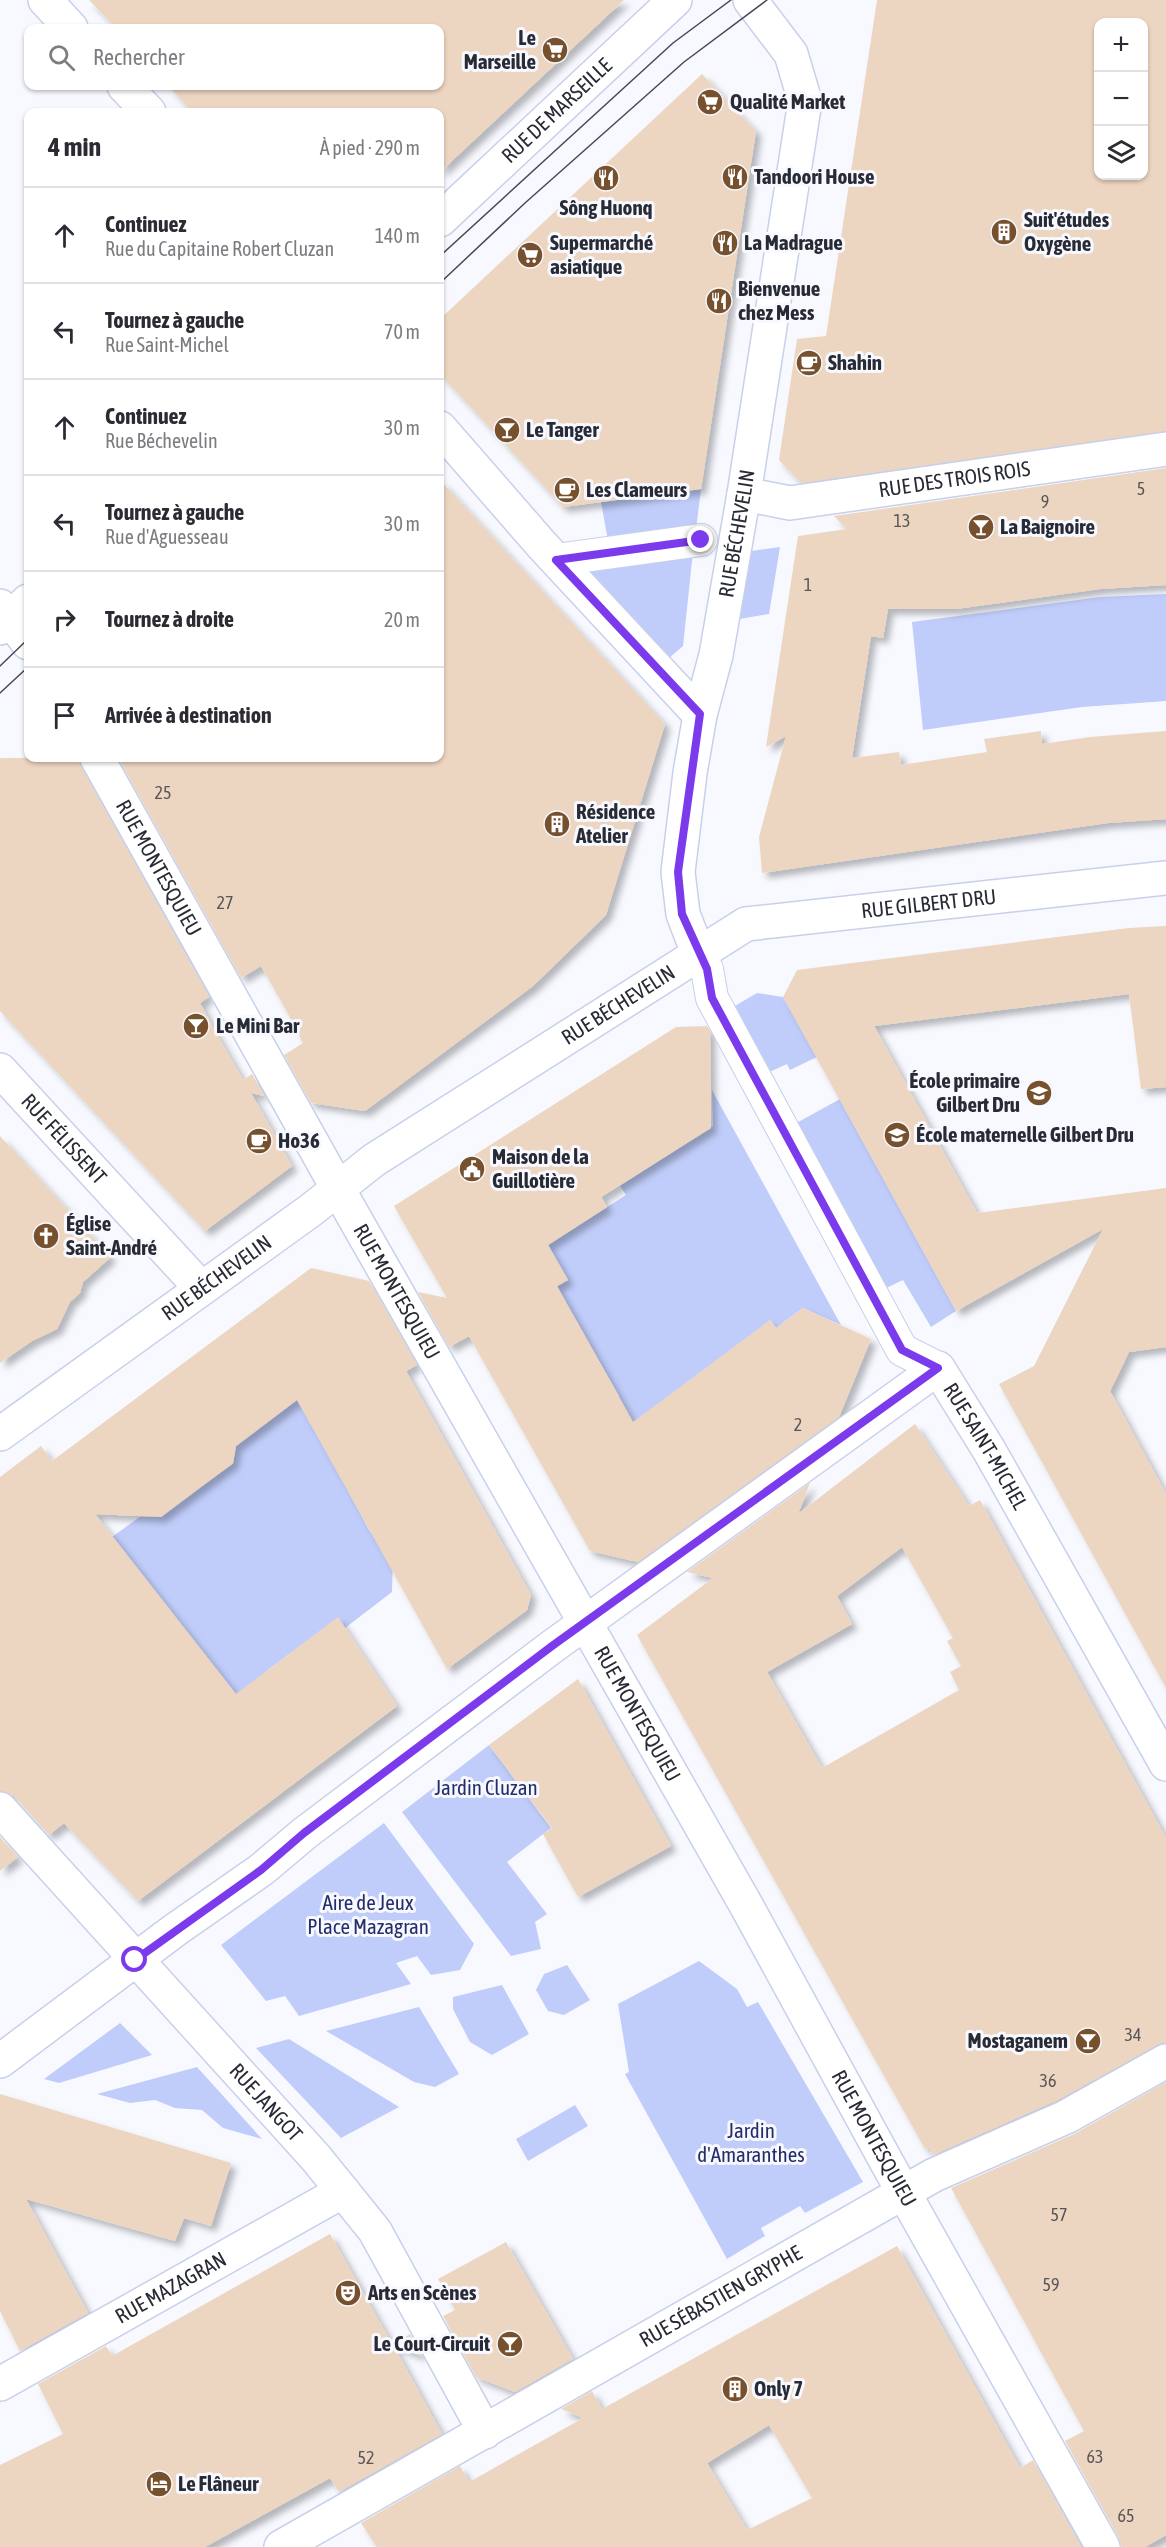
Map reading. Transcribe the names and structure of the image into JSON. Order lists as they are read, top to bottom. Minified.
{"streets":{"street":["RUE DE MARSEILLE","RUE DES TROIS ROIS","RUE BÉCHEVELIN","RUE MONTESQUIEU","RUE GILBERT DRU","RUE FÉLISSENT","RUE SAINT-MICHEL","RUE JANGOT","RUE MAZAGRAN","RUE SÉBASTIEN GRYPHE"]},"crossings":[["RUE DES TROIS ROIS","RUE BÉCHEVELIN"],["RUE BÉCHEVELIN","RUE MONTESQUIEU"],["RUE BÉCHEVELIN","RUE GILBERT DRU"],["RUE BÉCHEVELIN","RUE FÉLISSENT"],["RUE BÉCHEVELIN","RUE SAINT-MICHEL"],["RUE MONTESQUIEU","RUE SÉBASTIEN GRYPHE"],["RUE GILBERT DRU","RUE SAINT-MICHEL"],["RUE JANGOT","RUE MAZAGRAN"],["RUE JANGOT","RUE SÉBASTIEN GRYPHE"]],"parks":["Jardin Cluzan","Aire de Jeux Place Mazagran","Jardin d'Amaranthes"],"places":{"supermarket":["Le Marseille","Qualité Market","Supermarché asiatique"],"restaurant":["Tandoori House","Sông Huonq","La Madrague","Bienvenue chez Mess"],"building":["Suit'études Oxygène","Résidence Atelier","Only 7"],"cafe":["Shahin","Les Clameurs","Ho36"],"bar":["Le Tanger","La Baignoire","Le Mini Bar","Mostaganem","Le Court-Circuit"],"school or university":["École primaire Gilbert Dru","École maternelle Gilbert Dru"],"public building":["Maison de la Guillotière"],"church":["Église Saint-André"],"theatre":["Arts en Scènes"],"hotel":["Le Flâneur"]},"house_numbers":["5","9","13","1","25","27","2","34","36","57","59","63","52","65"],"page":{"map_buttons":["+","−"],"search":"Rechercher","heading":["4 min","À pied · 290 m"],"list":[["Continuez","Rue du Capitaine Robert Cluzan","140 m"],["Tournez à gauche","Rue Saint-Michel","70 m"],["Continuez","Rue Béchevelin","30 m"],["Tournez à gauche","Rue d'Aguesseau","30 m"],["Tournez à droite","20 m"],"Arrivée à destination"]}}
